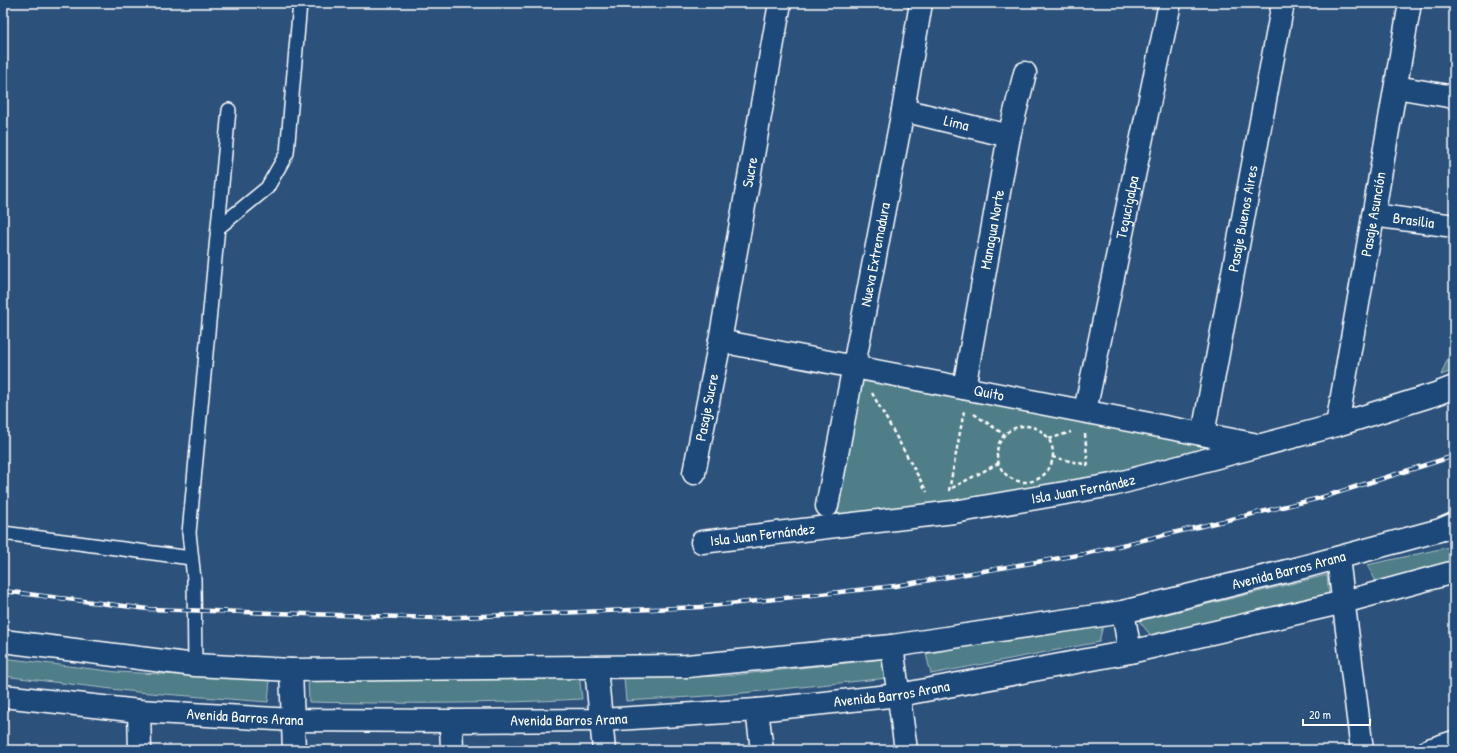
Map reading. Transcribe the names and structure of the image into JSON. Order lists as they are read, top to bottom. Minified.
{"streets":{"street":["Lima","Sucre","Tegucigalpa","Pasaje Asunción","Pasaje Buenos Aires","Brasilia","Managua Norte","Nueva Extremadura","Quito","Pasaje Sucre","Isla Juan Fernández","Avenida Barros Arana"]},"crossings":[["Lima","Managua Norte"],["Lima","Nueva Extremadura"],["Sucre","Quito"],["Sucre","Pasaje Sucre"],["Tegucigalpa","Quito"],["Pasaje Asunción","Brasilia"],["Pasaje Asunción","Isla Juan Fernández"],["Pasaje Buenos Aires","Quito"],["Managua Norte","Quito"],["Nueva Extremadura","Quito"],["Quito","Pasaje Sucre"],["Quito","Isla Juan Fernández"]],"scale_bar":"20 m"}
